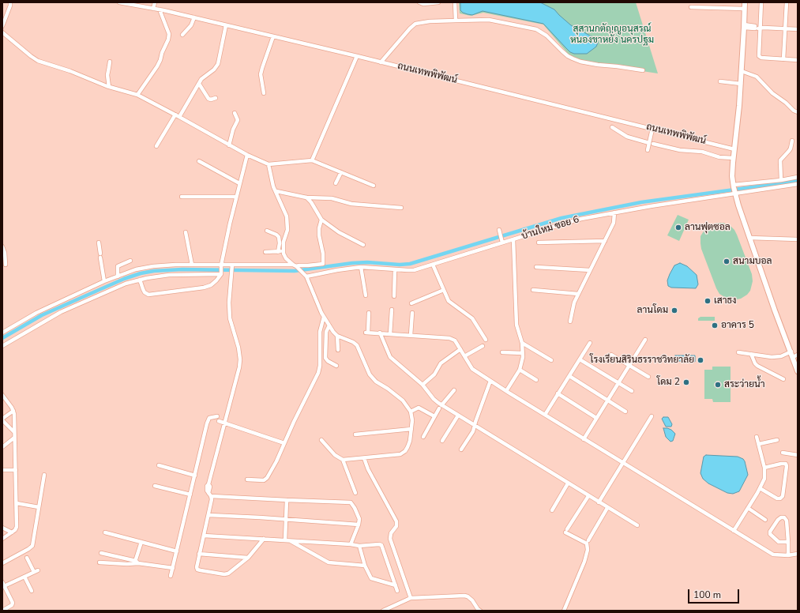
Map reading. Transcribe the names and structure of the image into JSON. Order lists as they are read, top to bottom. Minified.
{"streets":{"street":["ถนนเทพพิพัฒน์","บ้านใหม่ ซอย 6"]},"parks":["สุสานกตัญญูอนุสรณ์ หนองขาหยั่ง นครปฐม"],"places":["ลานฟุตซอล","สนามบอล","เสาธง","ลานโดม","อาคาร 5","โรงเรียนสิรินธรราชวิทยาลัย","โดม 2","สระว่ายน้ำ"],"scale_bar":"100 m"}
